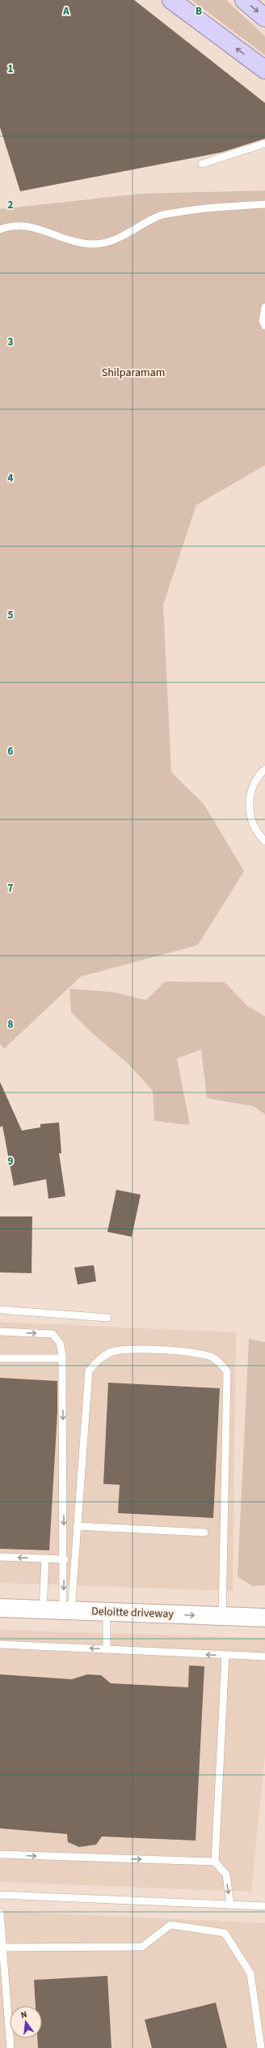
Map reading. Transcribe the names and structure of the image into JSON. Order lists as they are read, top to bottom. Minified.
{"streets":{"street":["Deloitte driveway"]},"one_way":["Deloitte driveway"],"parks":["Shilparamam"],"north":"top","grid":{"columns":["A","B"],"rows":["1","2","3","4","5","6","7","8","9"]}}
